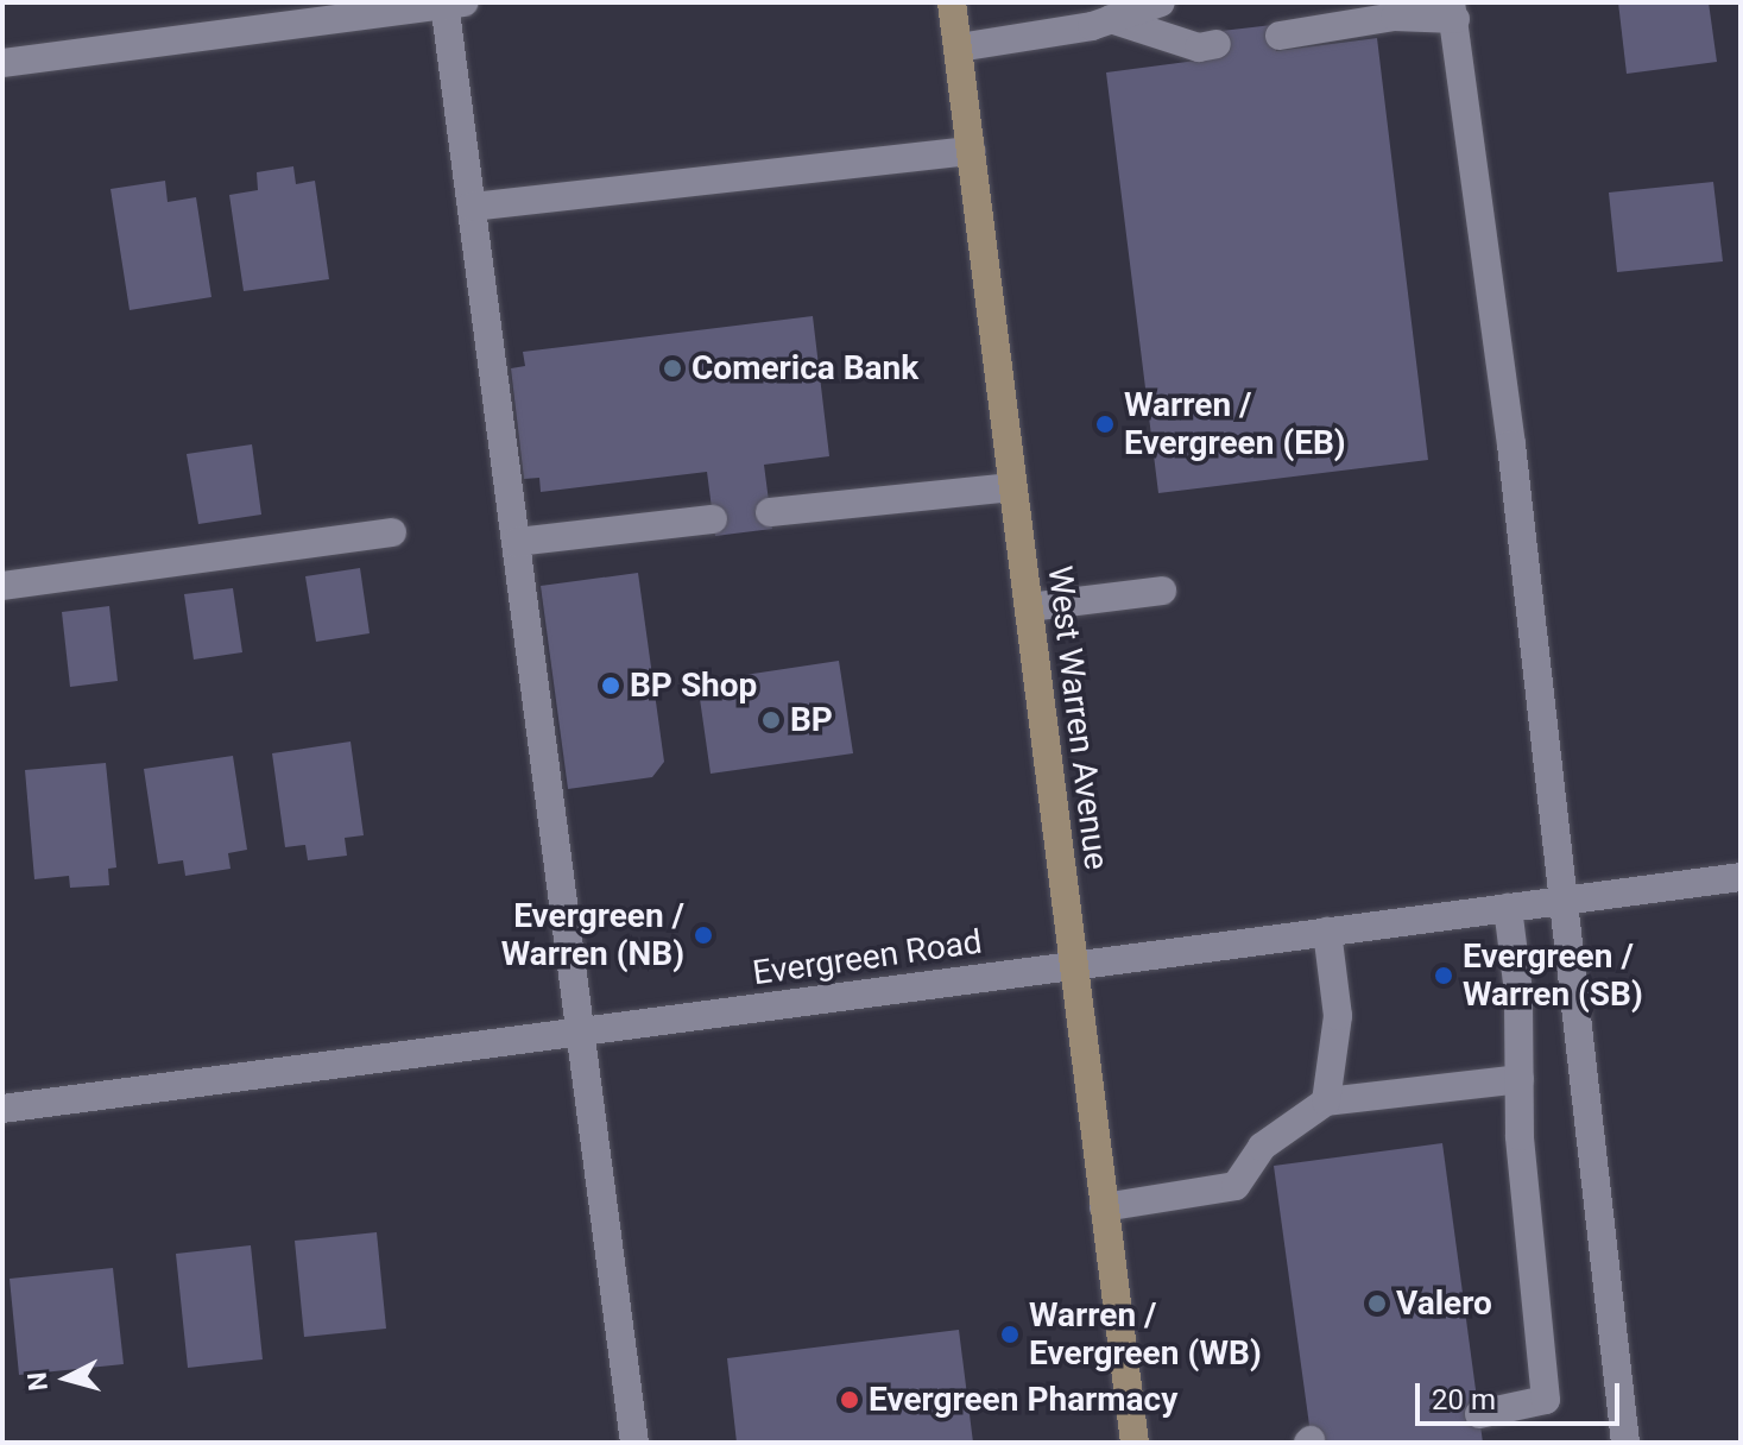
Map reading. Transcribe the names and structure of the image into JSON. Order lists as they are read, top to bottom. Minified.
{"streets":{"main road":["West Warren Avenue"],"street":["Evergreen Road"]},"crossings":[["West Warren Avenue","Evergreen Road"]],"places":["Comerica Bank","Warren / Evergreen (EB)","BP Shop","BP","Evergreen / Warren (NB)","Evergreen / Warren (SB)","Valero","Warren / Evergreen (WB)","Evergreen Pharmacy"],"scale_bar":"20 m","north":"left"}
